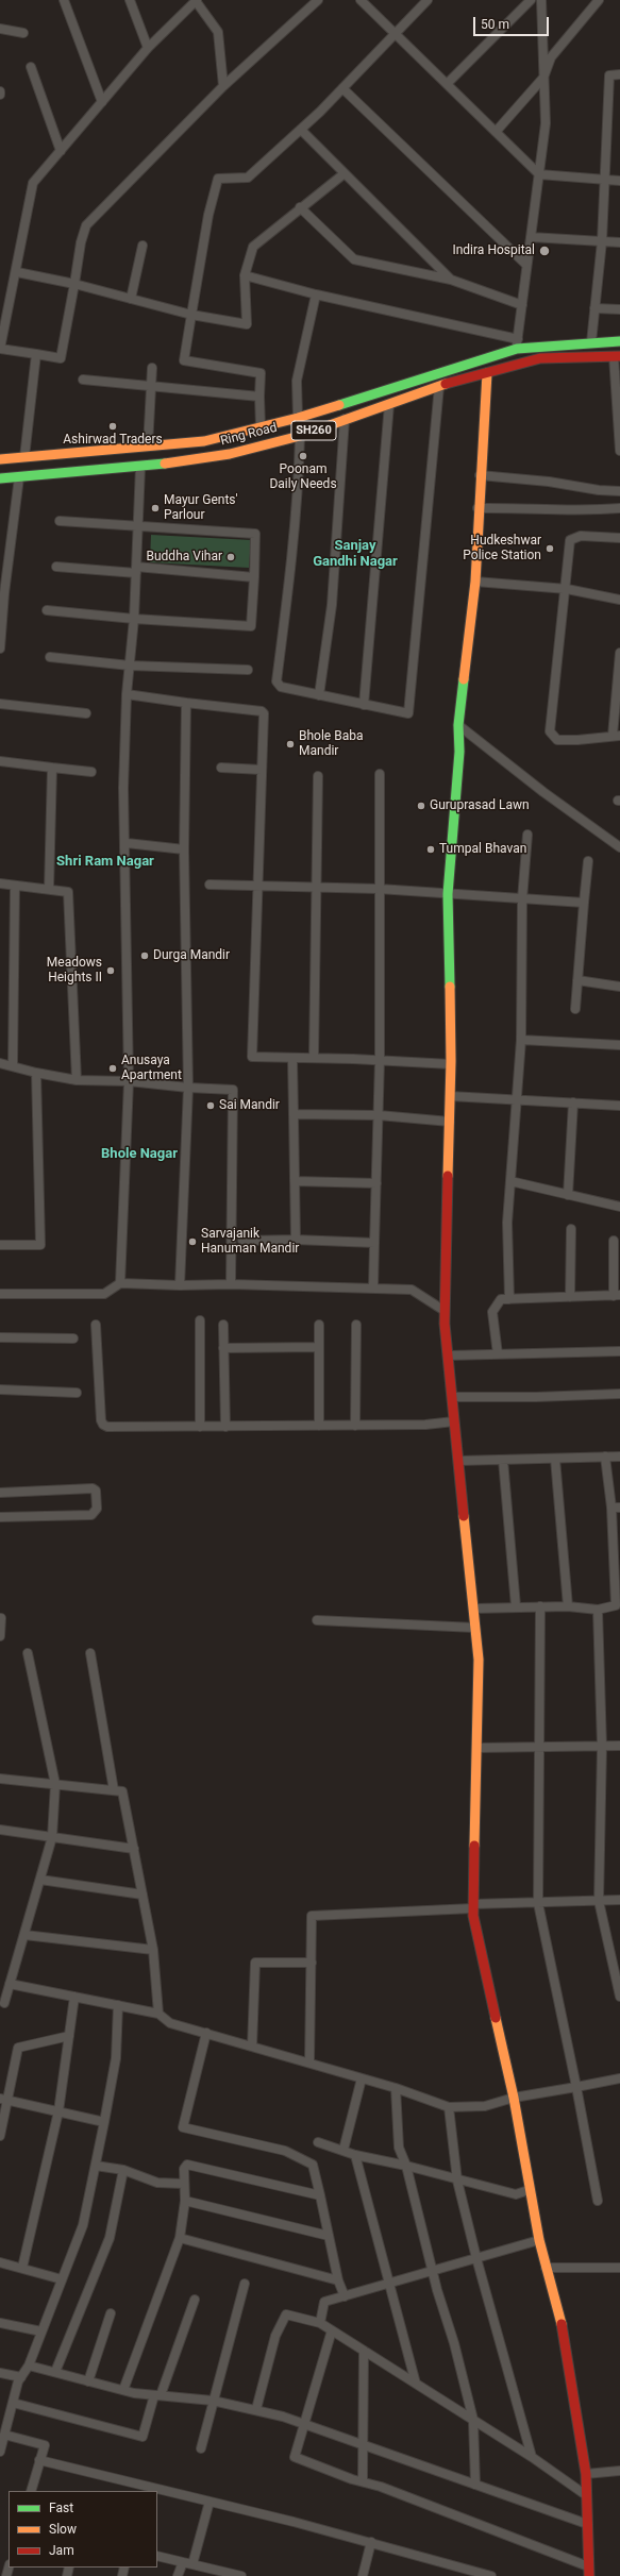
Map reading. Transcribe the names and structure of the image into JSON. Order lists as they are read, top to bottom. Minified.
{"streets":{"main road":["SH260","Ring Road"]},"districts":["Sanjay Gandhi Nagar","Shri Ram Nagar","Bhole Nagar"],"places":["Indira Hospital","Ashirwad Traders","Poonam Daily Needs","Mayur Gents' Parlour","Hudkeshwar Police Station","Buddha Vihar","Bhole Baba Mandir","Guruprasad Lawn","Tumpal Bhavan","Durga Mandir","Meadows Heights II","Anusaya Apartment","Sai Mandir","Sarvajanik Hanuman Mandir"],"legend":["Fast","Slow","Jam"],"scale_bar":"50 m"}
